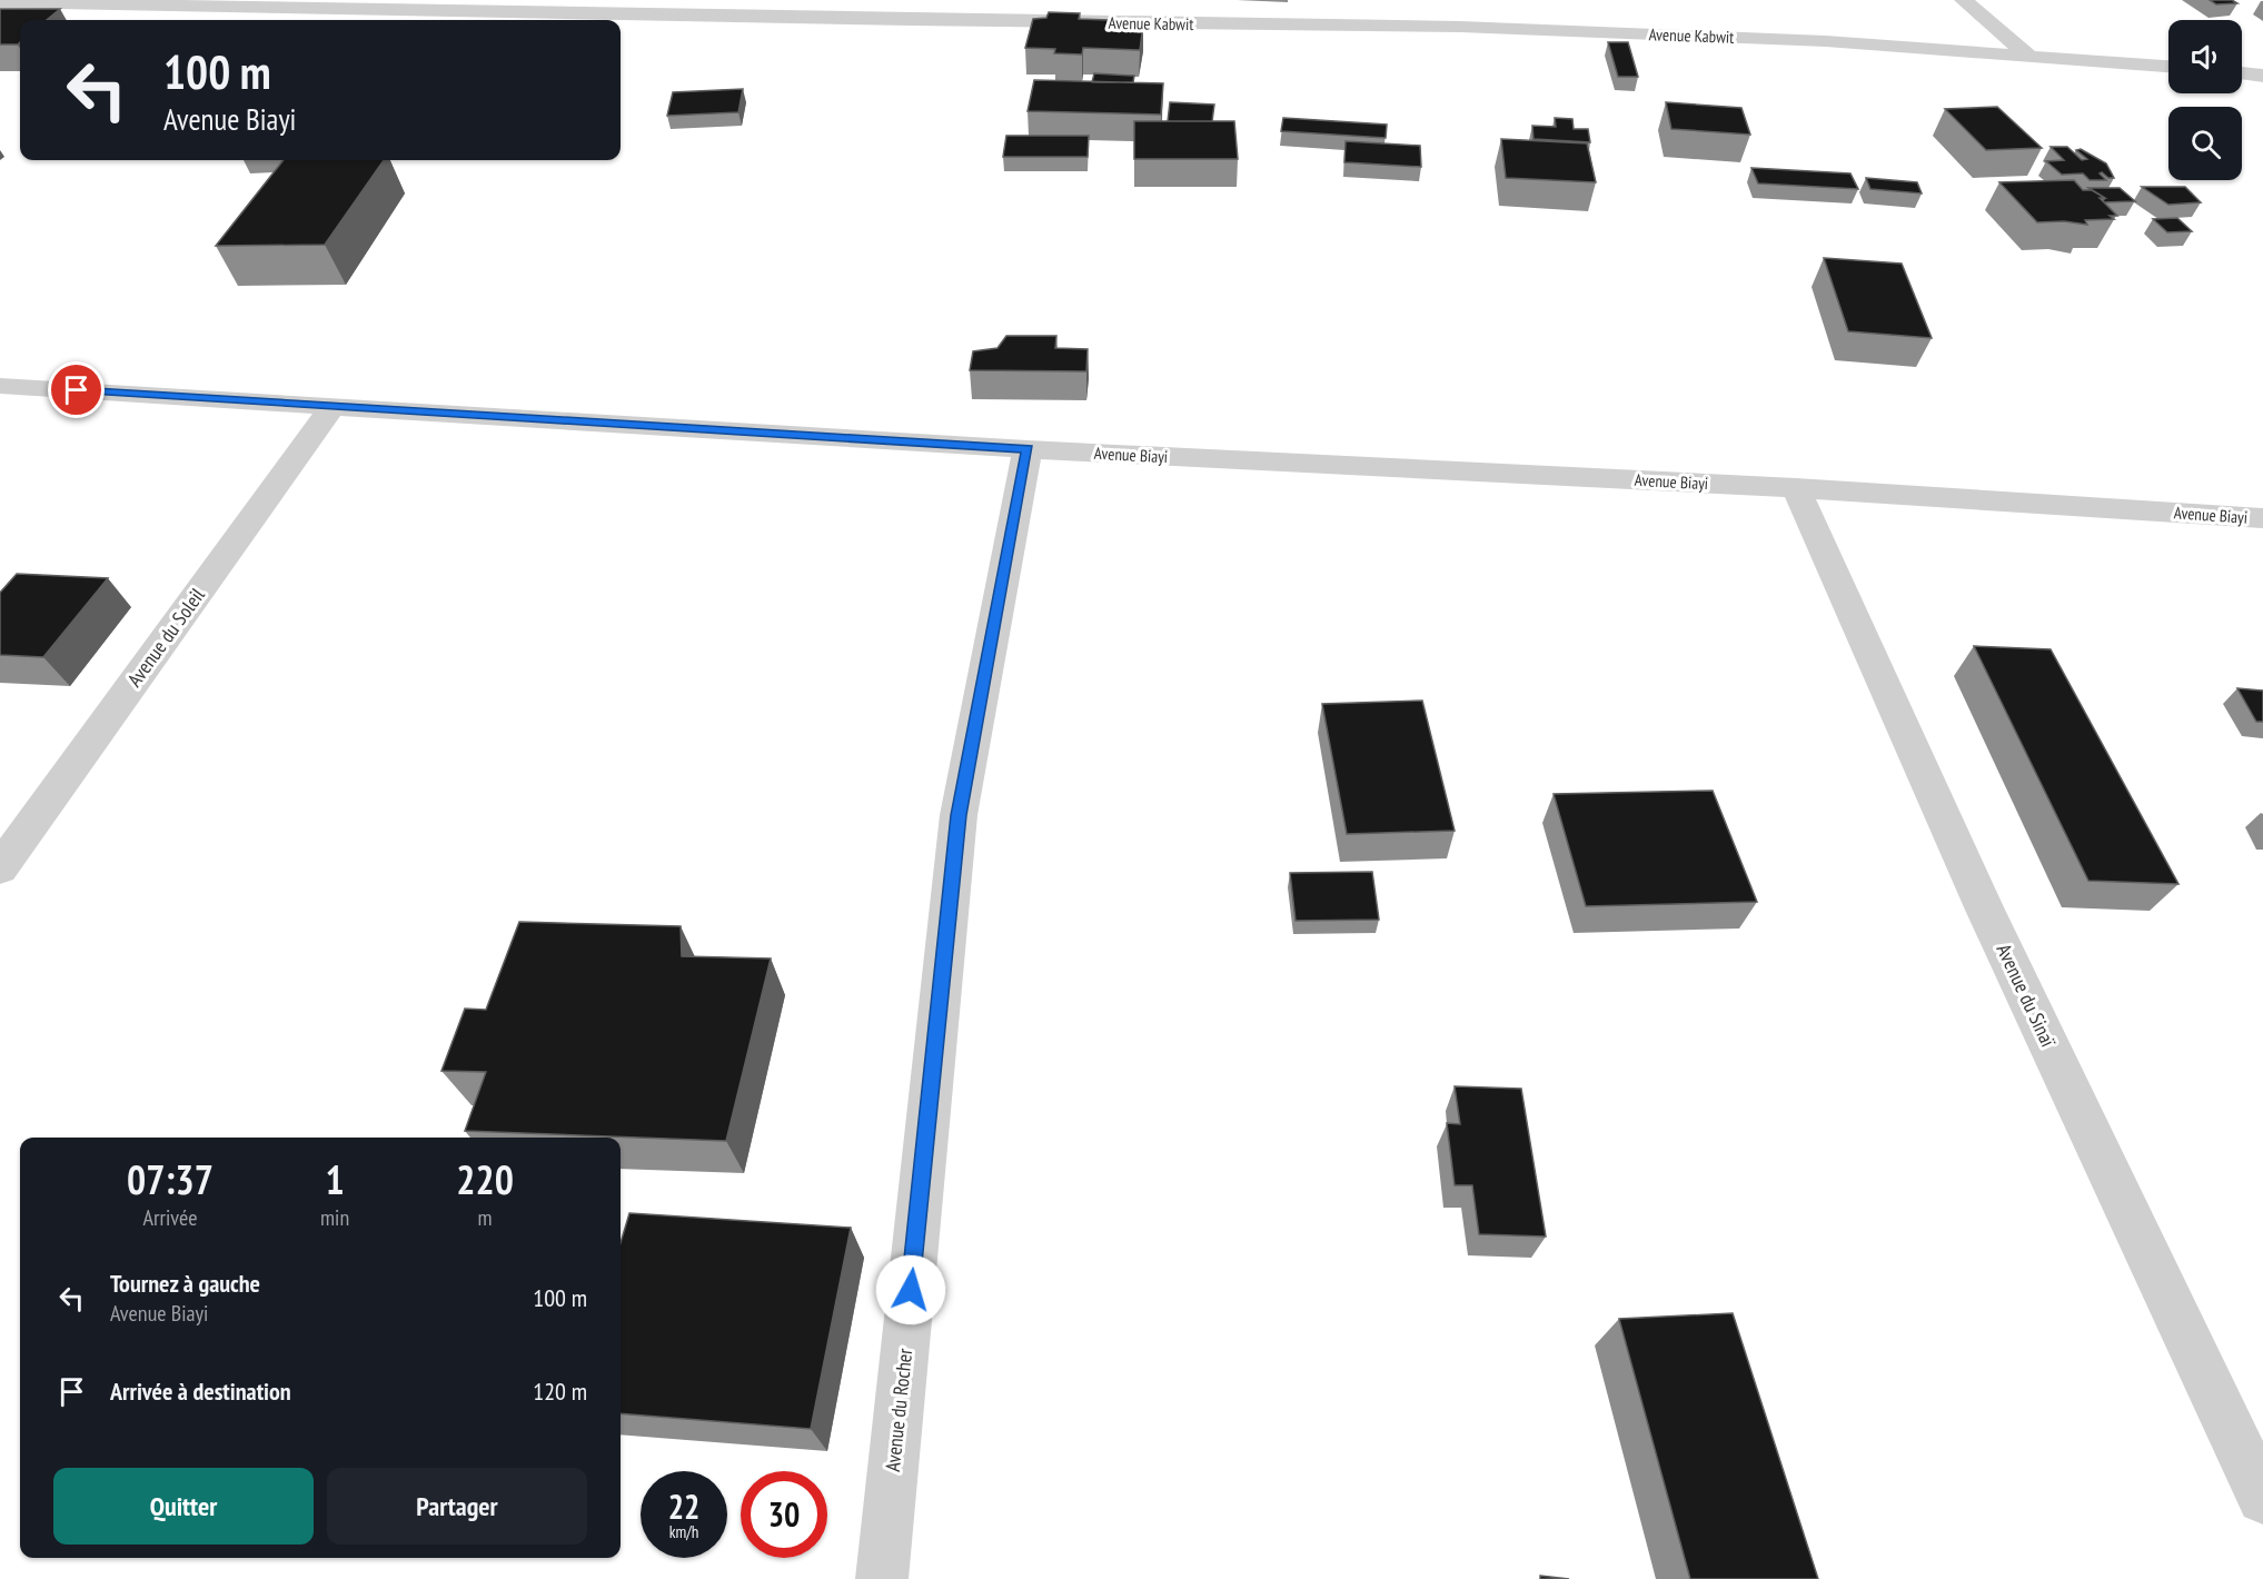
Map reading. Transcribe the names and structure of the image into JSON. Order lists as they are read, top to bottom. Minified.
{"streets":{"street":["Avenue Kabwit","Avenue Biayi","Avenue du Soleil","Avenue du Sinaï","Avenue du Rocher"]},"crossings":[["Avenue Biayi","Avenue du Soleil"],["Avenue Biayi","Avenue du Sinaï"],["Avenue Biayi","Avenue du Rocher"]],"page":{"turn":["100 m","Avenue Biayi"],"eta":["07:37","Arrivée","1","min","220","m"],"list":[{"name":"Tournez à gauche","note":"Avenue Biayi","value":"100 m"},{"name":"Arrivée à destination","value":"120 m"}],"buttons":["Quitter","Partager"],"speed":"22 km/h","limit":"30"}}
